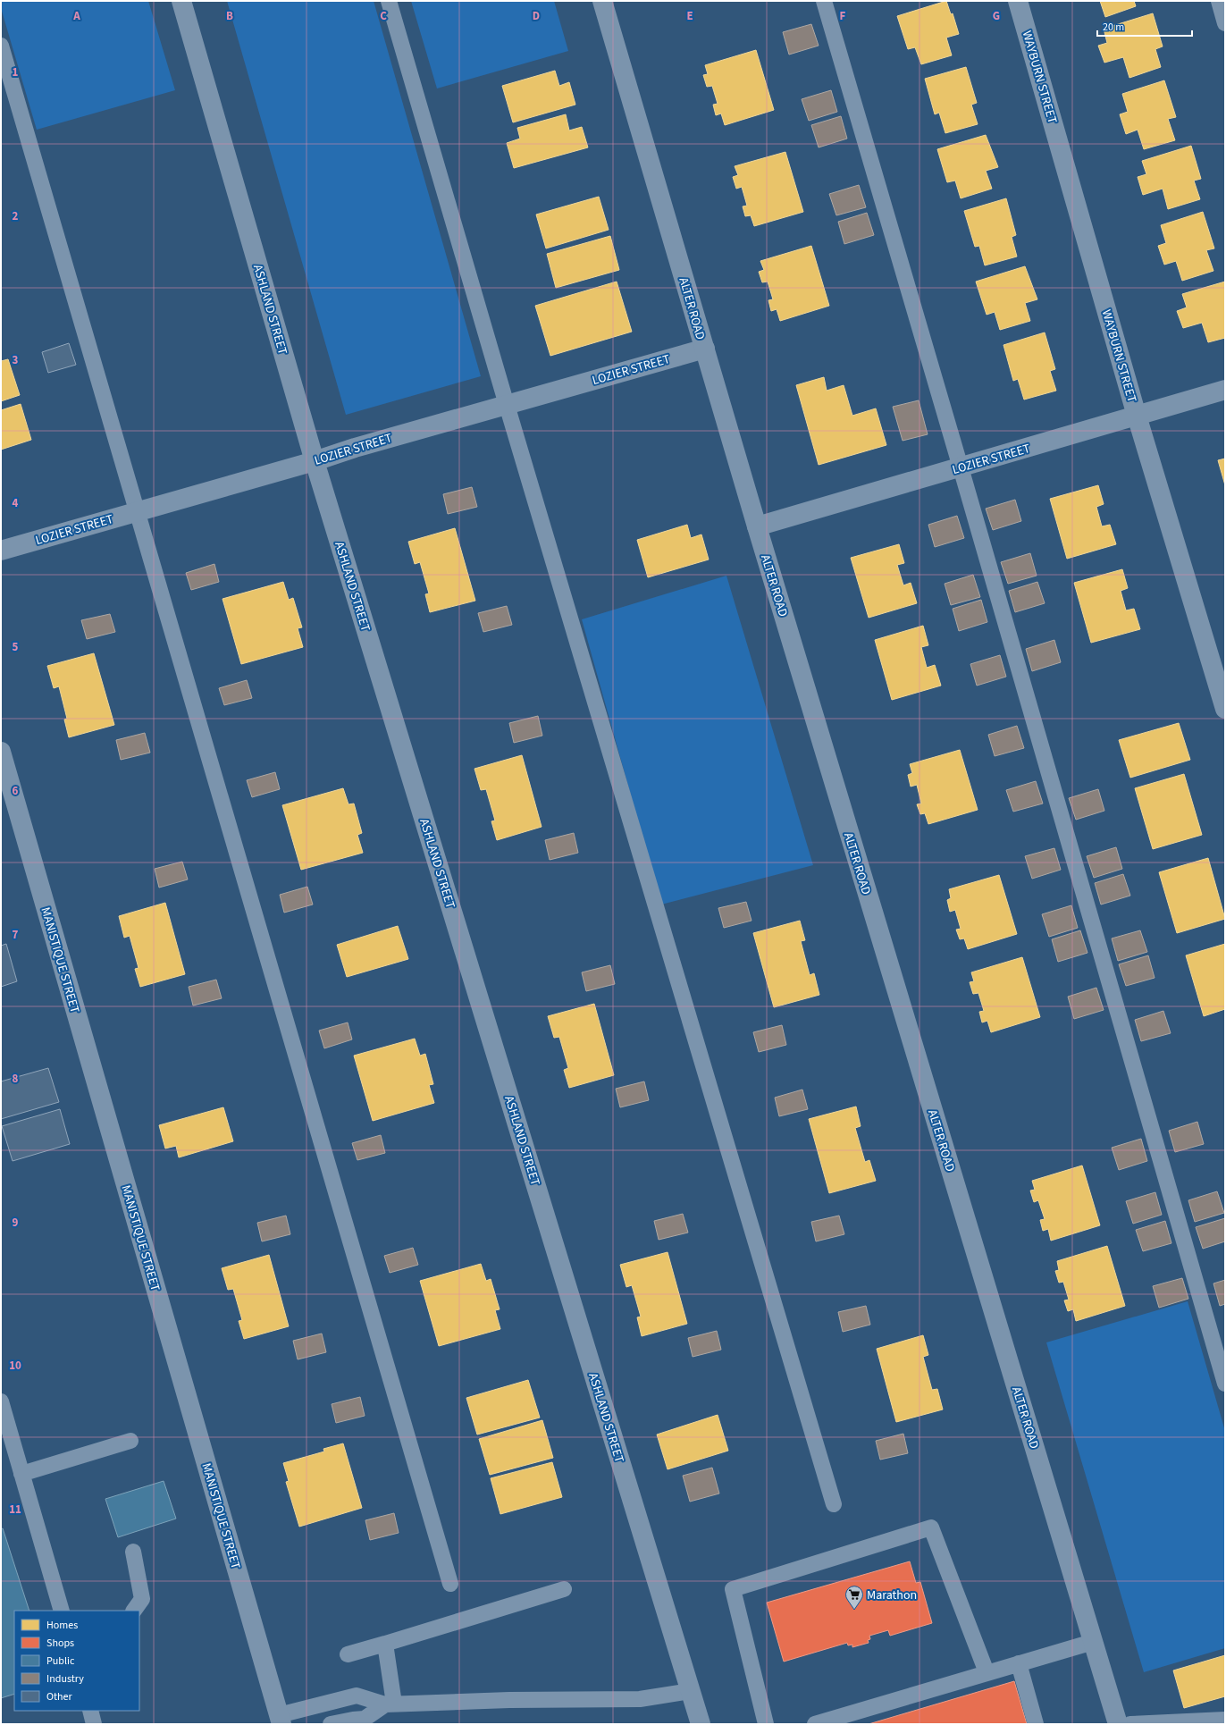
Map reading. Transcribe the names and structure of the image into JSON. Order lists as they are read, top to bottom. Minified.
{"streets":{"street":["WAYBURN STREET","ALTER ROAD","ASHLAND STREET","LOZIER STREET","MANISTIQUE STREET"]},"crossings":[["WAYBURN STREET","LOZIER STREET"],["ALTER ROAD","LOZIER STREET"],["ASHLAND STREET","LOZIER STREET"]],"places":{"supermarket":["Marathon"]},"legend":["Homes","Shops","Public","Industry","Other"],"scale_bar":"20 m","grid":{"columns":["A","B","C","D","E","F","G"],"rows":["1","2","3","4","5","6","7","8","9","10","11"]}}
